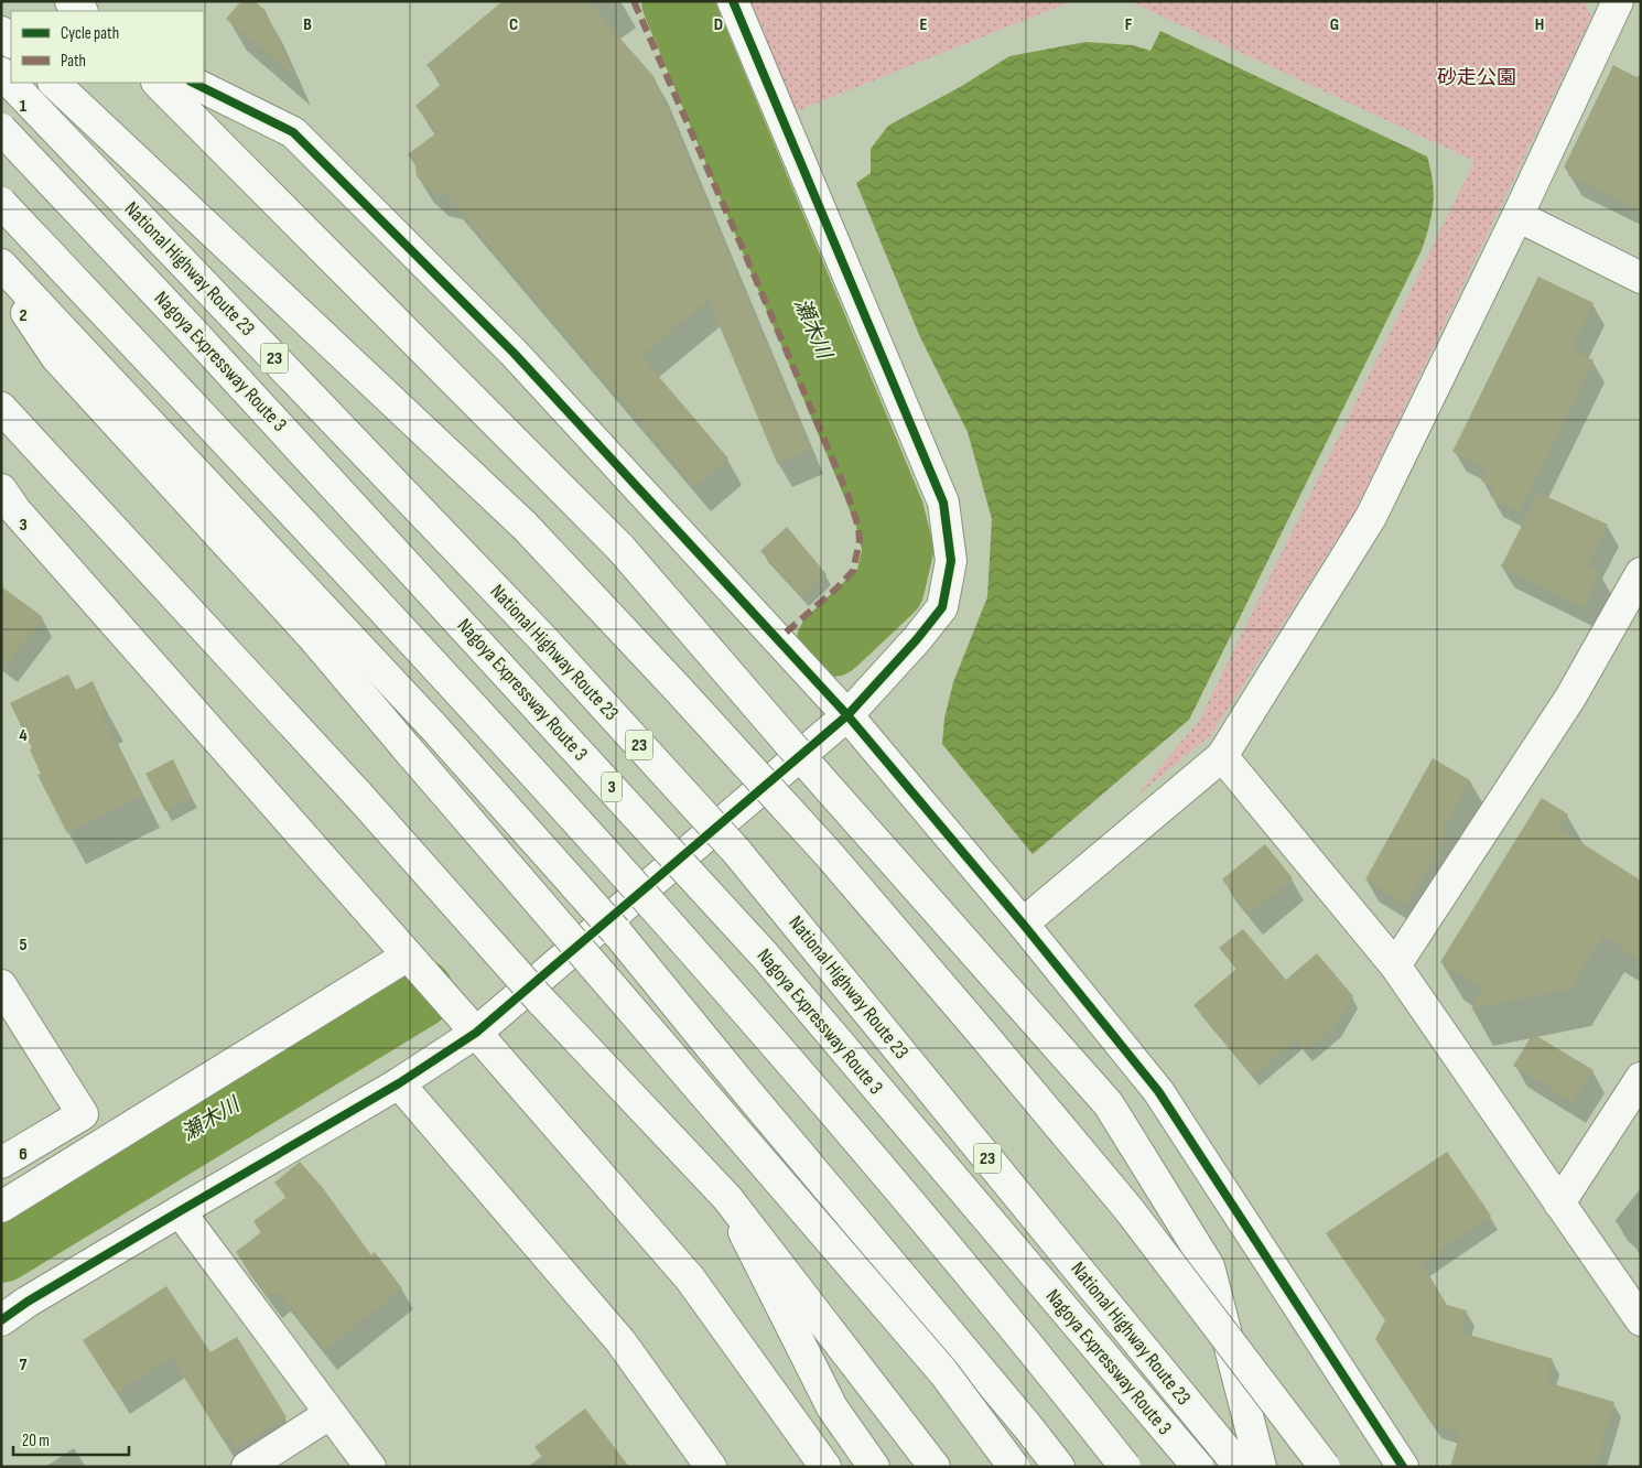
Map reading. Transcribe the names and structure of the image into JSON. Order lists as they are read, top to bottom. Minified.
{"streets":{"main road":["National Highway Route 23","23","Nagoya Expressway Route 3","3"]},"water":["瀬木川"],"parks":["砂走公園"],"legend":["Cycle path","Path"],"scale_bar":"20 m","grid":{"columns":["B","C","D","E","F","G","H"],"rows":["1","2","3","4","5","6","7"]}}
